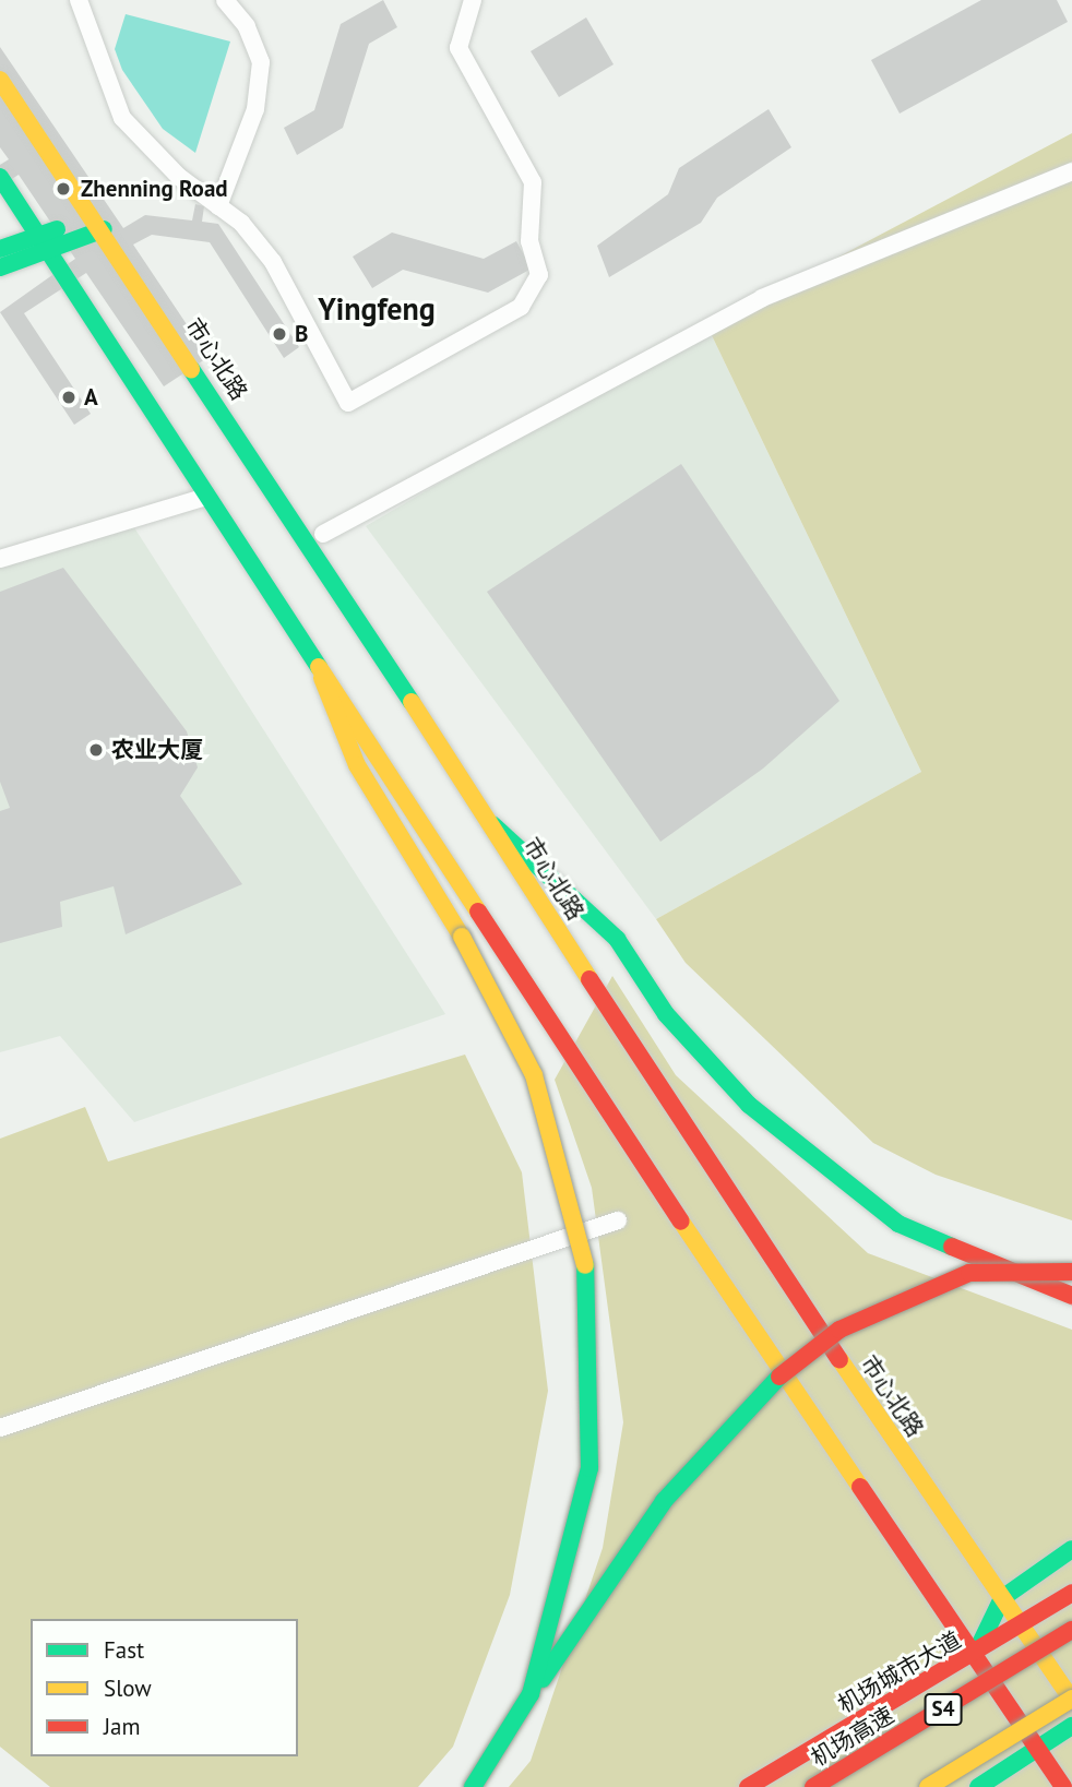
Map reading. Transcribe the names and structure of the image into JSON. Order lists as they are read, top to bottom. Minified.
{"streets":{"main road":["市心北路","机场城市大道","S4","机场高速"]},"crossings":[["市心北路","机场城市大道"],["市心北路","S4"]],"districts":["Yingfeng"],"places":["Zhenning Road","B","A","农业大厦"],"legend":["Fast","Slow","Jam"]}
